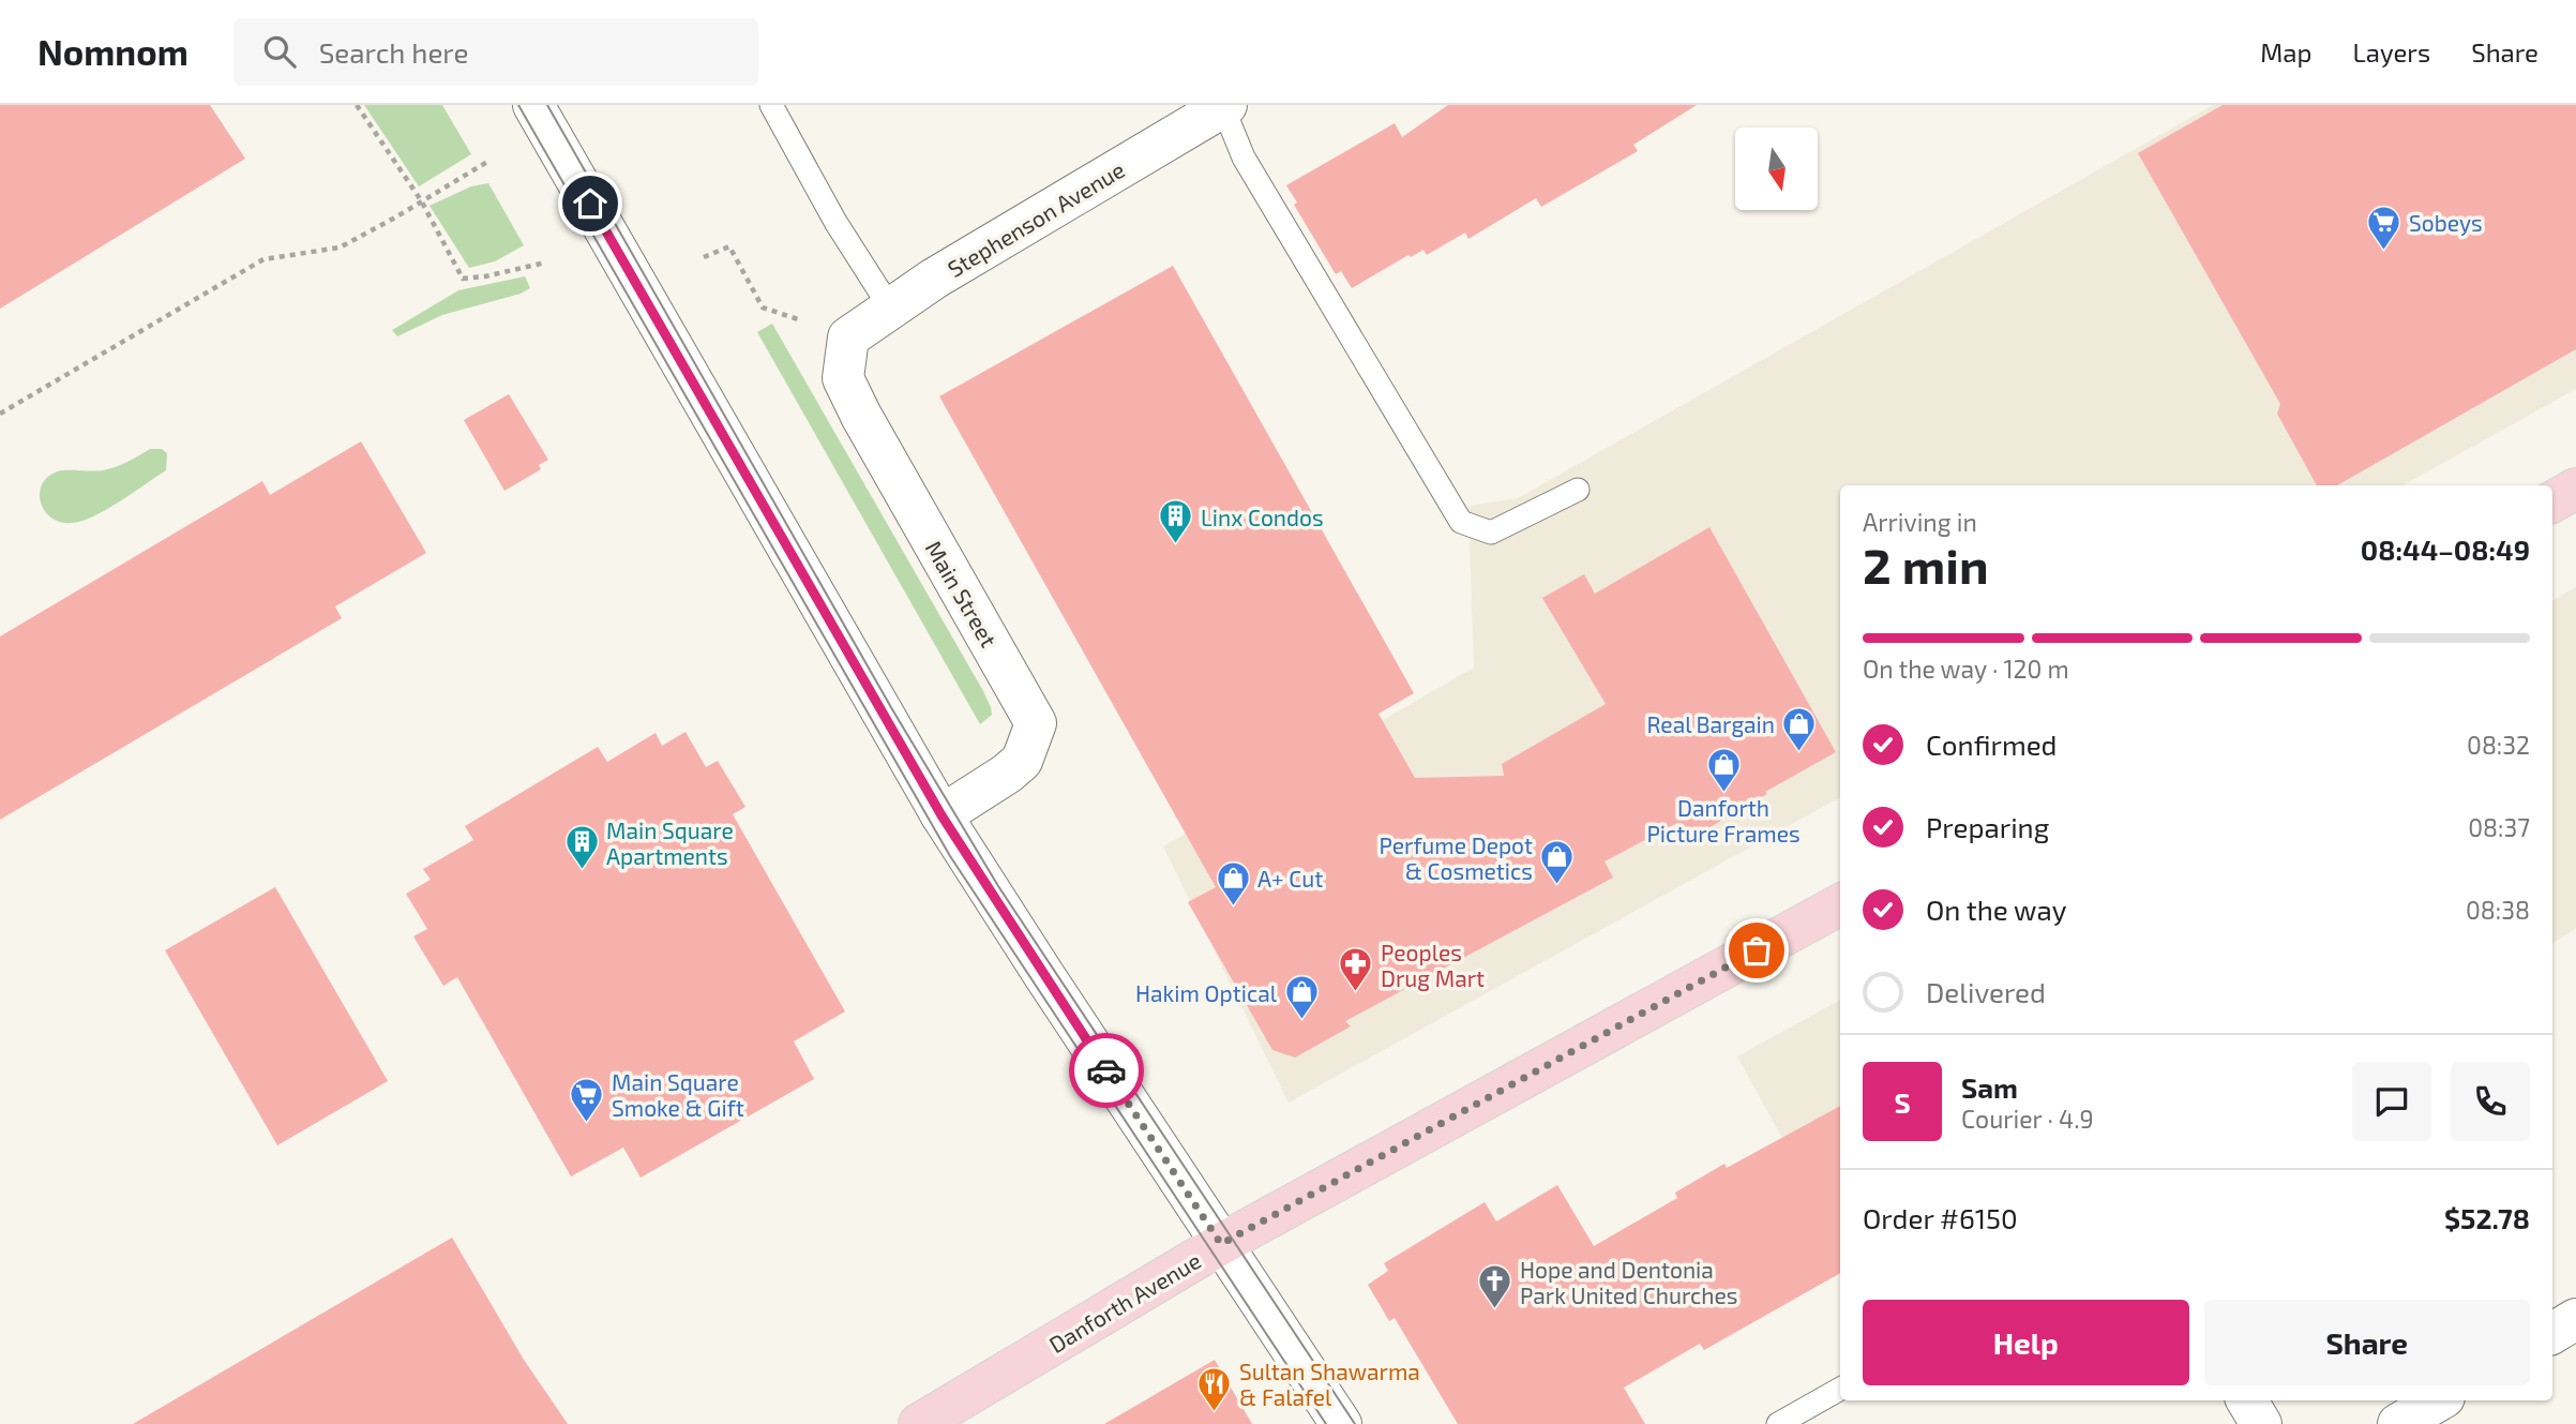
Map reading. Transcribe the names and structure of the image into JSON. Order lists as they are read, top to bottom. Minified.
{"streets":{"main road":["Danforth Avenue"],"street":["Stephenson Avenue","Main Street"]},"crossings":[["Stephenson Avenue","Main Street"]],"places":{"supermarket":["Sobeys","Main Square Smoke & Gift"],"building":["Linx Condos","Main Square Apartments"],"shop":["Real Bargain","Danforth Picture Frames","Perfume Depot & Cosmetics","A+ Cut","Hakim Optical"],"pharmacy":["Peoples Drug Mart"],"church":["Hope and Dentonia Park United Churches"],"restaurant":["Sultan Shawarma & Falafel"]},"north":"bottom","page":{"header":"Nomnom","search":"Search here","nav":["Map","Layers","Share"],"heading":["2 min","Arriving in","08:44–08:49"],"panel":["Sam","Courier · 4.9","Order #6150","$52.78"],"bar":"On the way · 120 m","list":[["Confirmed","08:32"],["Preparing","08:37"],["On the way","08:38"],"Delivered"],"round":"S","buttons":["Help","Share"]}}
